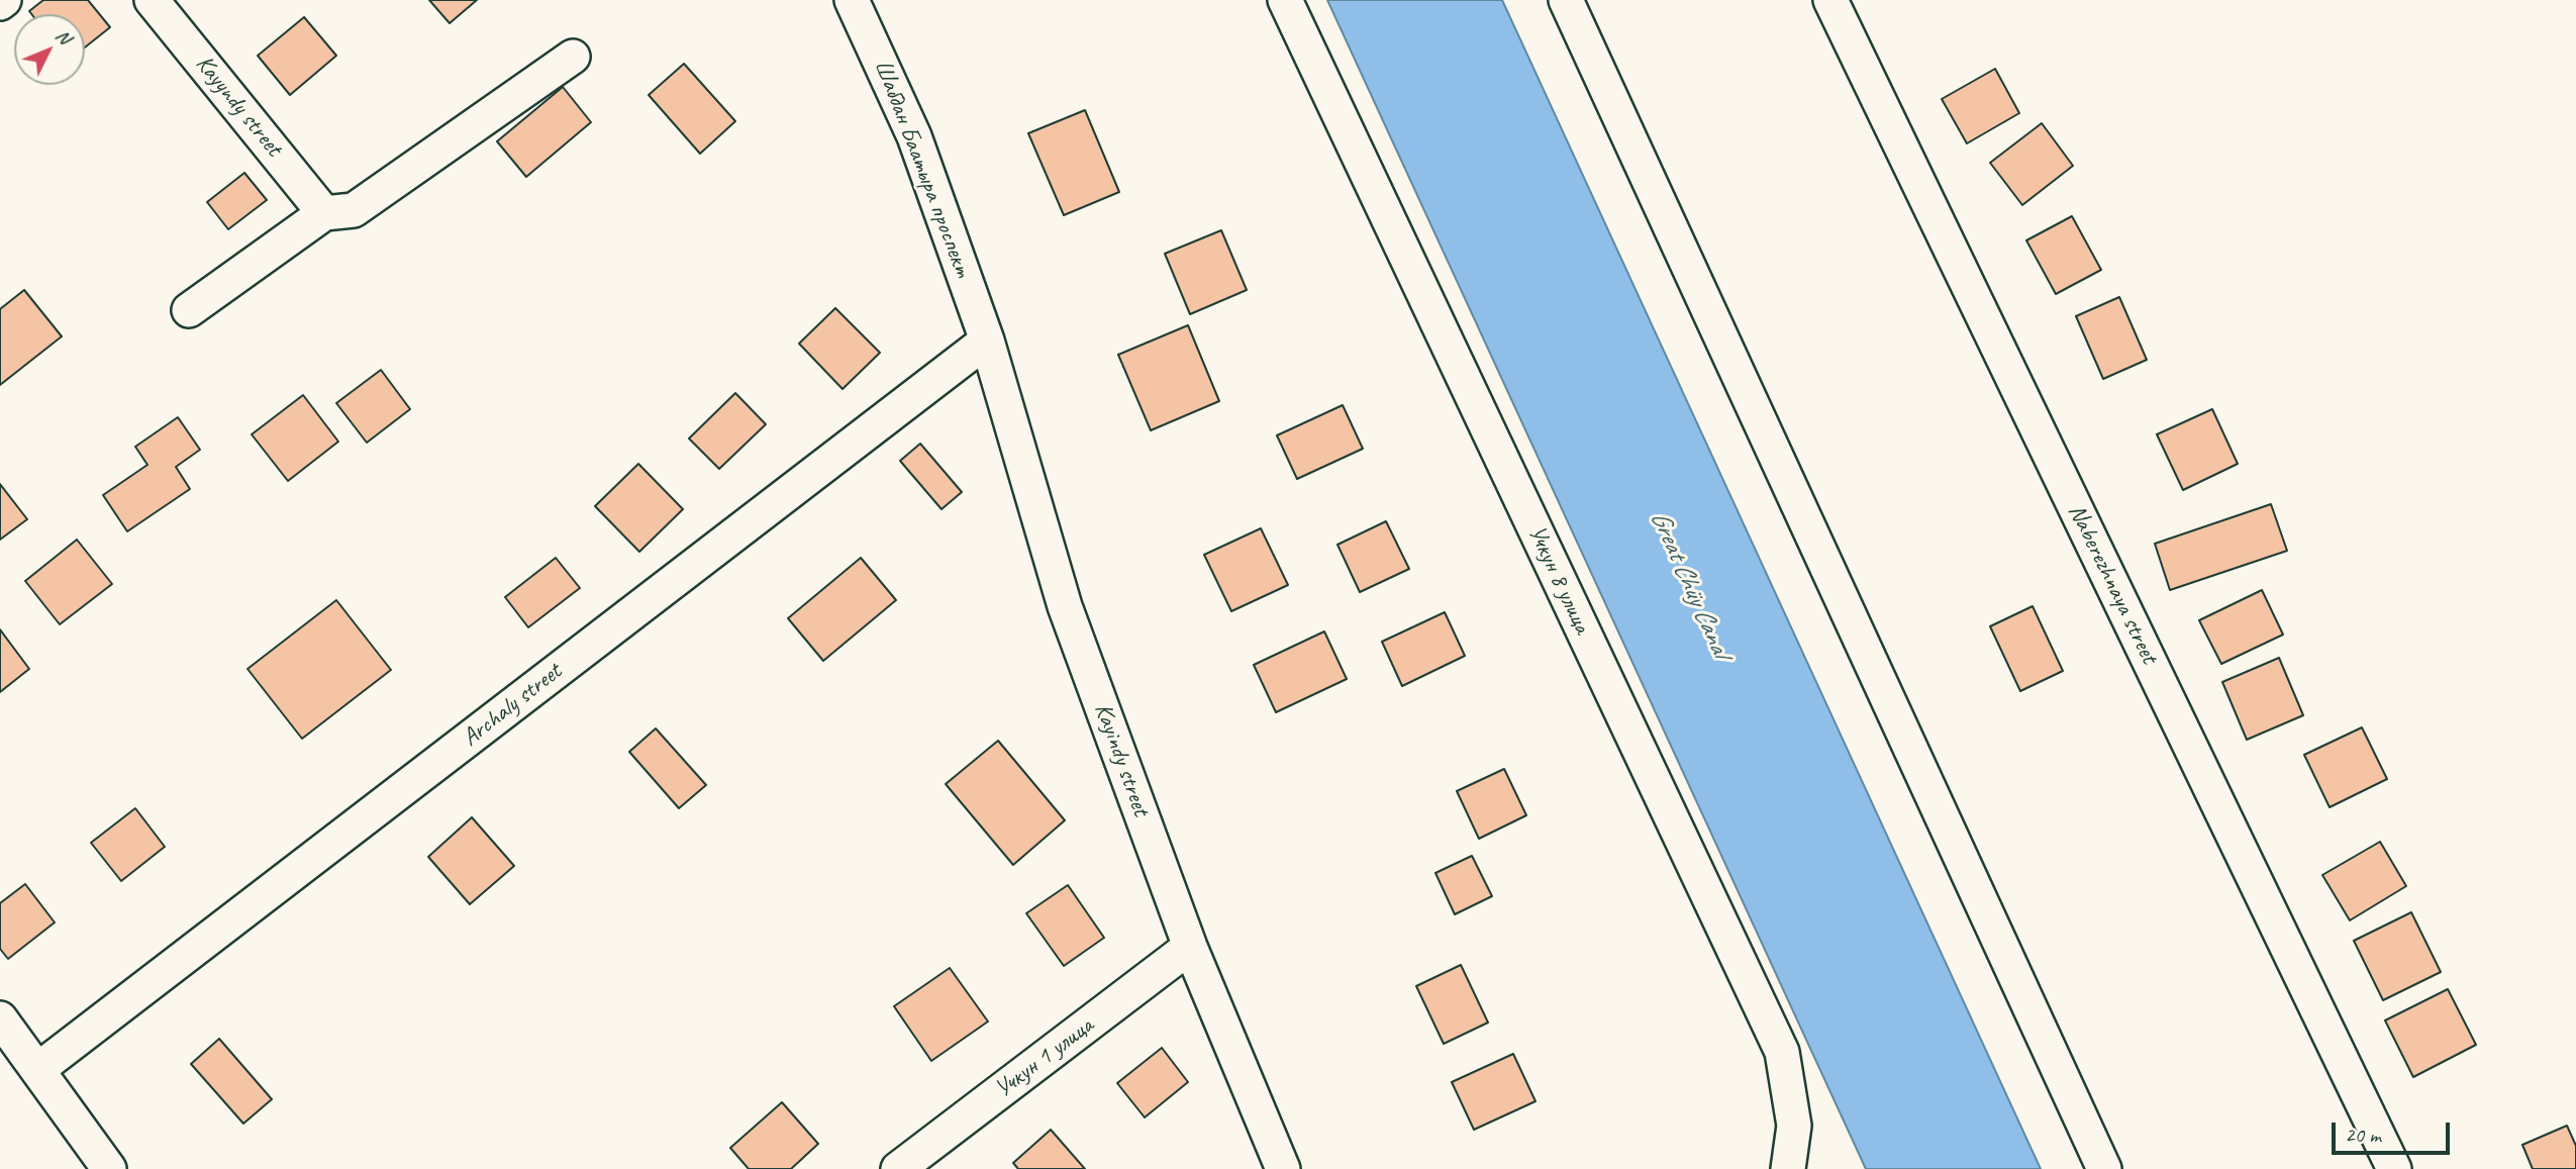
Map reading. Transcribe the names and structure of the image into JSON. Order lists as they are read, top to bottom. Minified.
{"streets":{"street":["Kayyndy street","Шабдан Баатыра проспект","Учкун 8 улица","Naberezhnaya street","Archaly street","Kayindy street","Учкун 1 улица"]},"crossings":[["Шабдан Баатыра проспект","Archaly street"],["Шабдан Баатыра проспект","Kayindy street"],["Archaly street","Kayindy street"],["Kayindy street","Учкун 1 улица"]],"water":["Great Chüy Canal"],"scale_bar":"20 m","north":"top right"}
